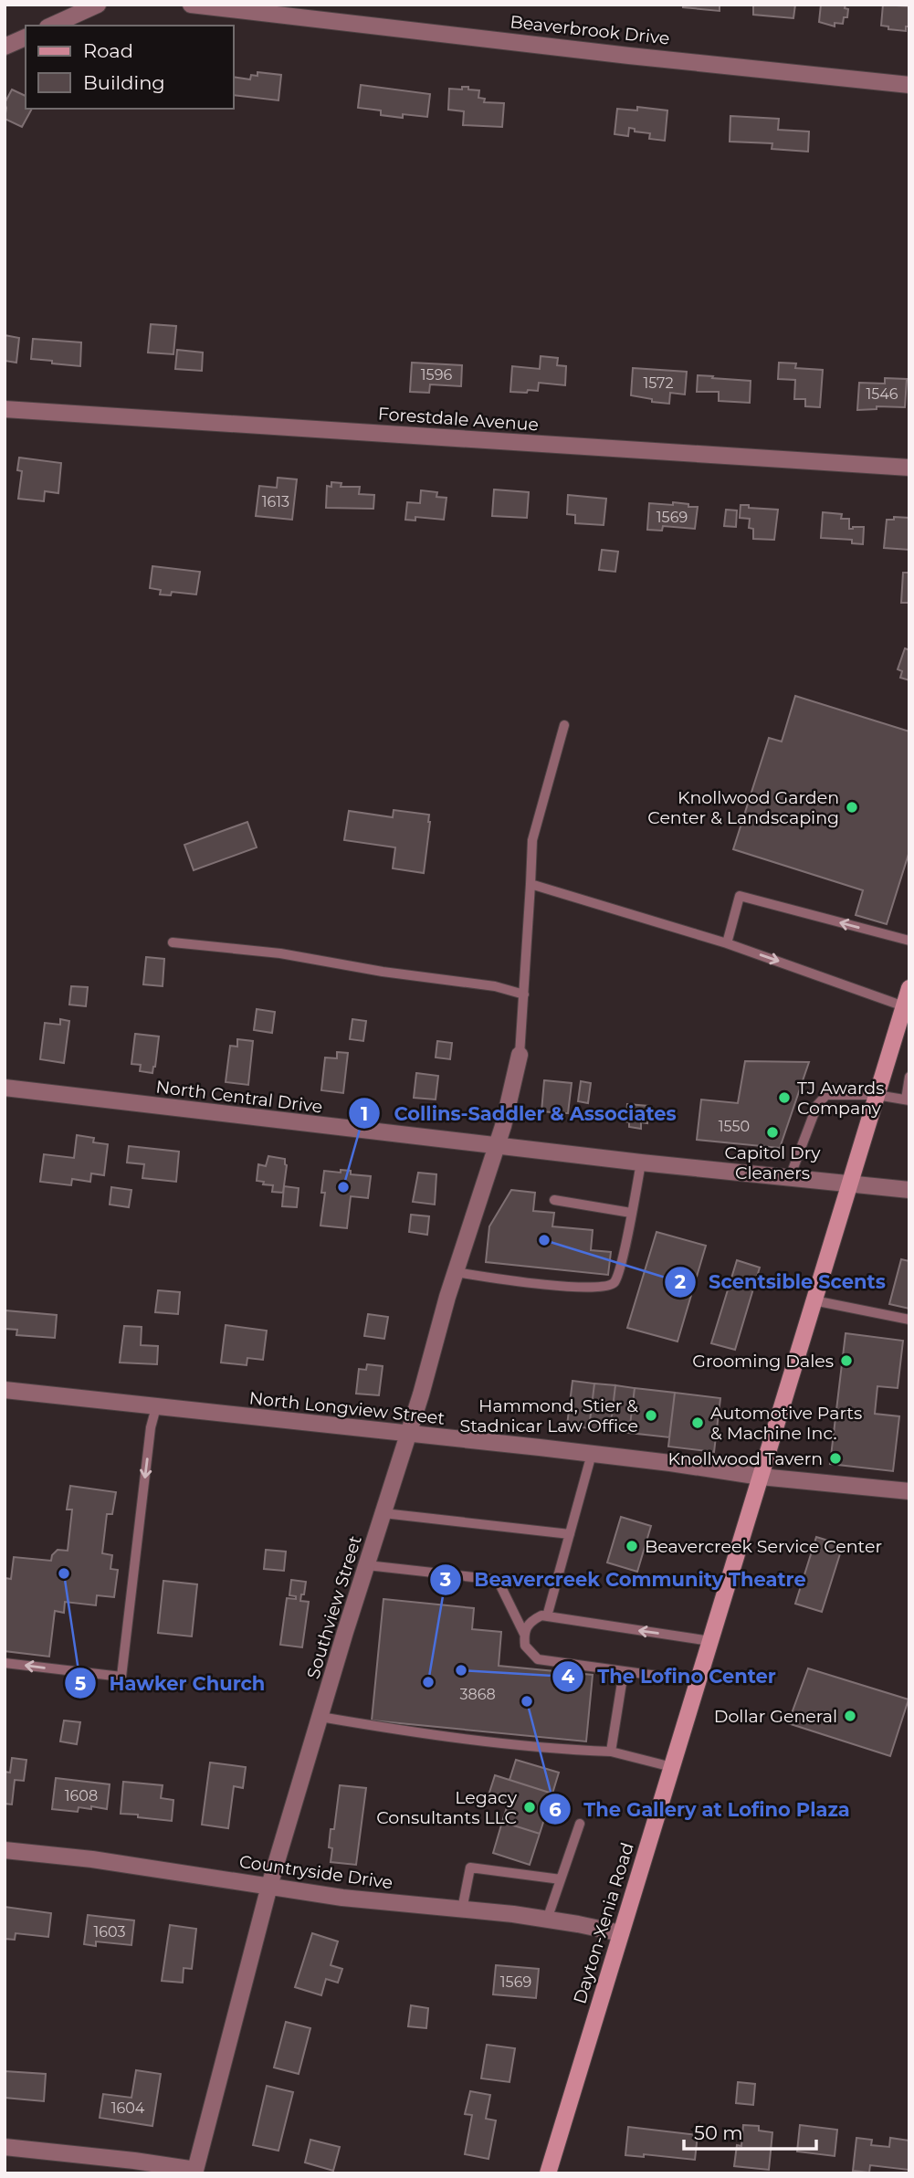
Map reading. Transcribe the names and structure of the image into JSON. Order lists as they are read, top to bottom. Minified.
{"streets":{"main road":["Dayton-Xenia Road"],"street":["Beaverbrook Drive","Forestdale Avenue","North Central Drive","North Longview Street","Southview Street","Countryside Drive"]},"crossings":[["North Central Drive","Southview Street"],["North Central Drive","Dayton-Xenia Road"],["North Longview Street","Southview Street"],["North Longview Street","Dayton-Xenia Road"],["Southview Street","Countryside Drive"],["Countryside Drive","Dayton-Xenia Road"]],"places":["Knollwood Garden Center & Landscaping","TJ Awards Company","Capitol Dry Cleaners","Collins-Saddler & Associates","Scentsible Scents","Grooming Dales","Hammond, Stier & Stadnicar Law Office","Automotive Parts & Machine Inc.","Knollwood Tavern","Beavercreek Service Center","Hawker Church","The Lofino Center","Beavercreek Community Theatre","The Gallery at Lofino Plaza","Dollar General","Legacy Consultants LLC"],"house_numbers":["1596","1572","1546","1613","1569","1550","3868","1608","1603","1569","1604"],"legend":["Road","Building"],"scale_bar":"50 m"}
